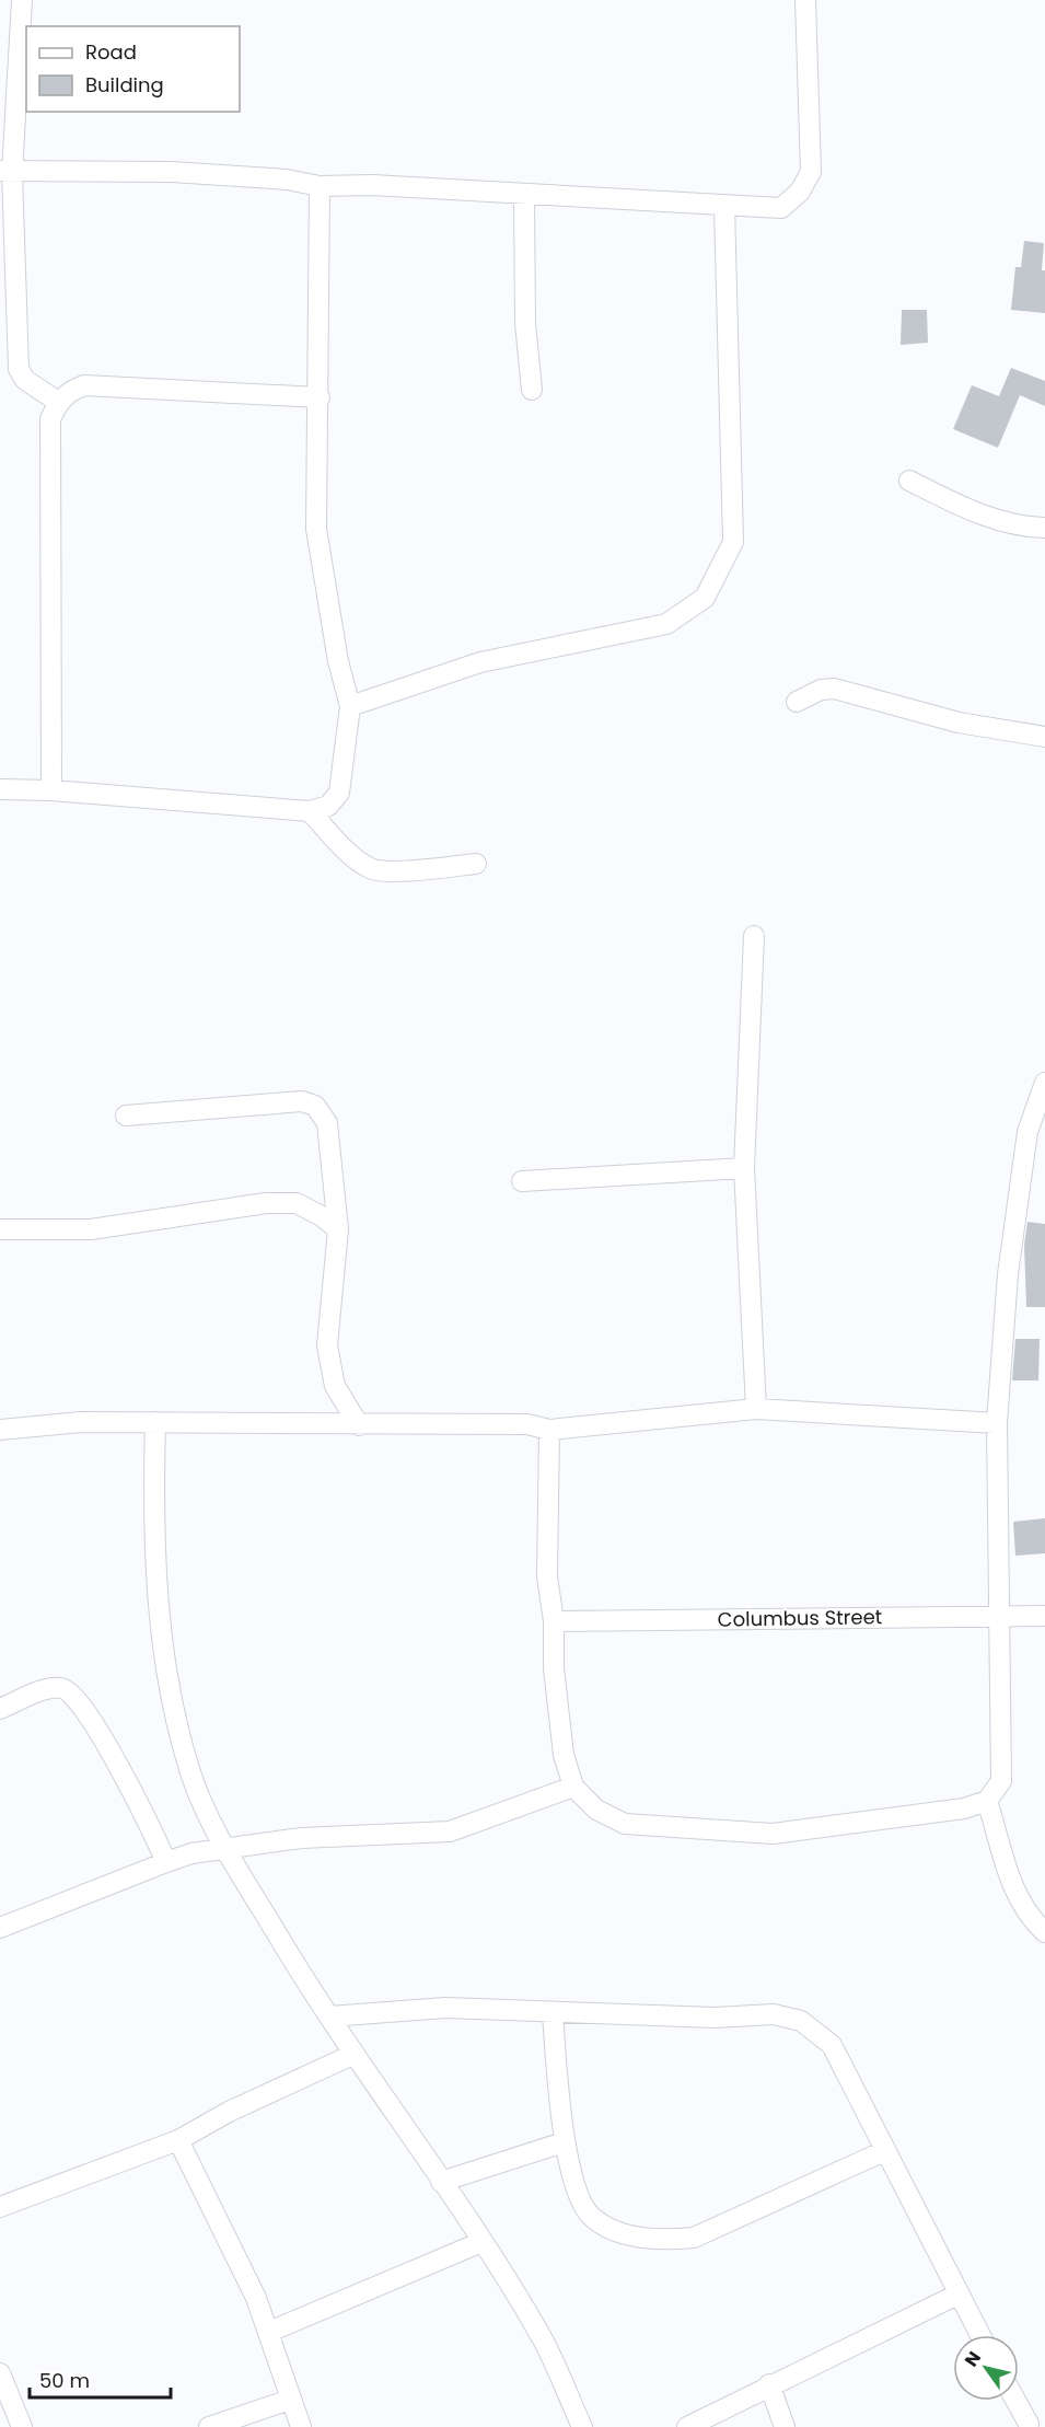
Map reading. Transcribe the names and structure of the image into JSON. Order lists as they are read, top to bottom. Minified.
{"streets":{"street":["Columbus Street"]},"legend":["Road","Building"],"scale_bar":"50 m","north":"top left"}
